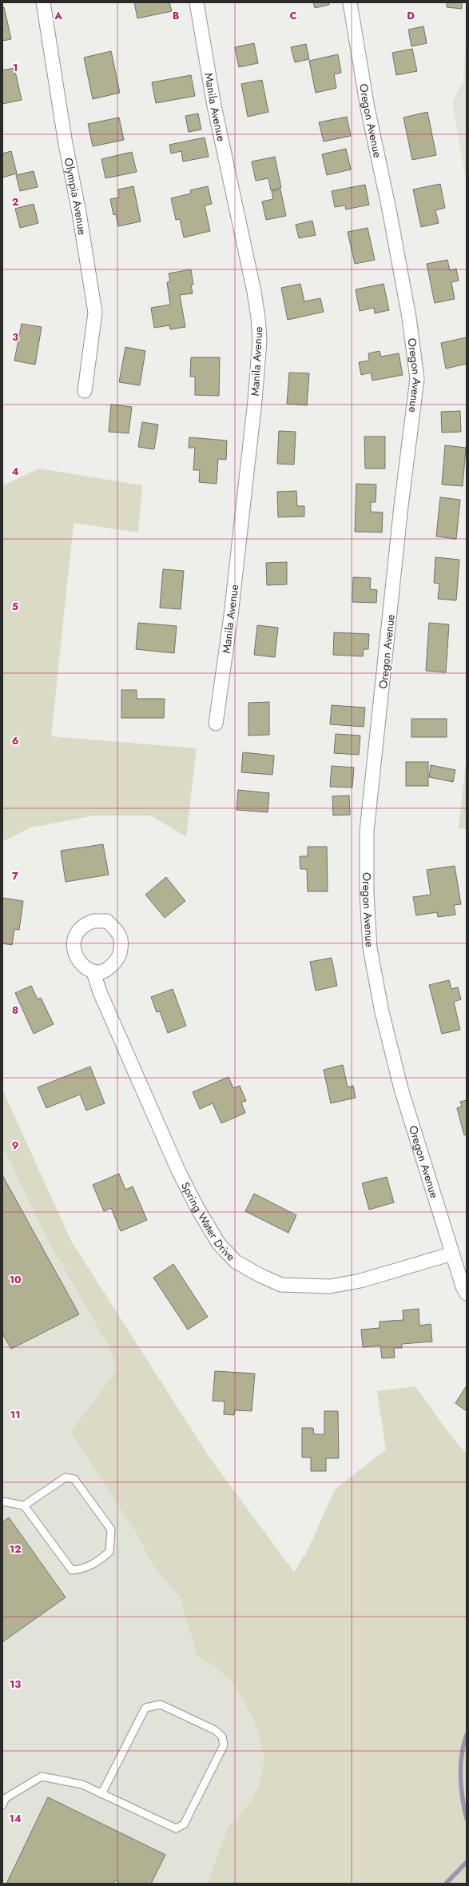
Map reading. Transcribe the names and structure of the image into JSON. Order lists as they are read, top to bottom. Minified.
{"streets":{"street":["Manila Avenue","Oregon Avenue","Olympia Avenue","Spring Water Drive"]},"crossings":[["Oregon Avenue","Spring Water Drive"]],"grid":{"columns":["A","B","C","D"],"rows":["1","2","3","4","5","6","7","8","9","10","11","12","13","14"]}}
